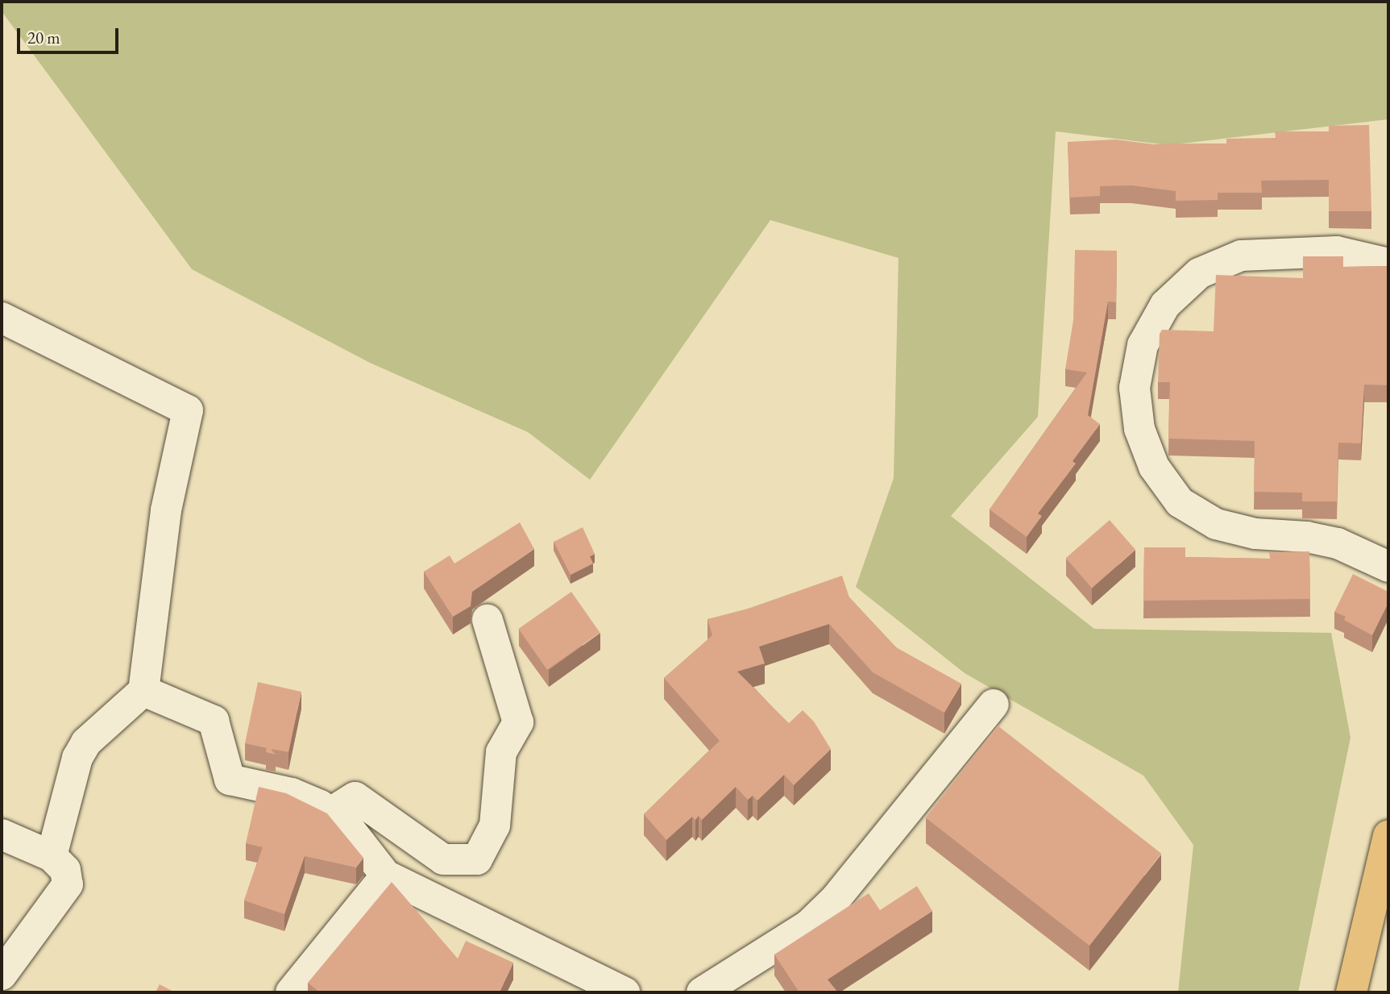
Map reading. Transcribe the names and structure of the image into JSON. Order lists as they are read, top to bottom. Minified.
{"scale_bar":"20 m"}
